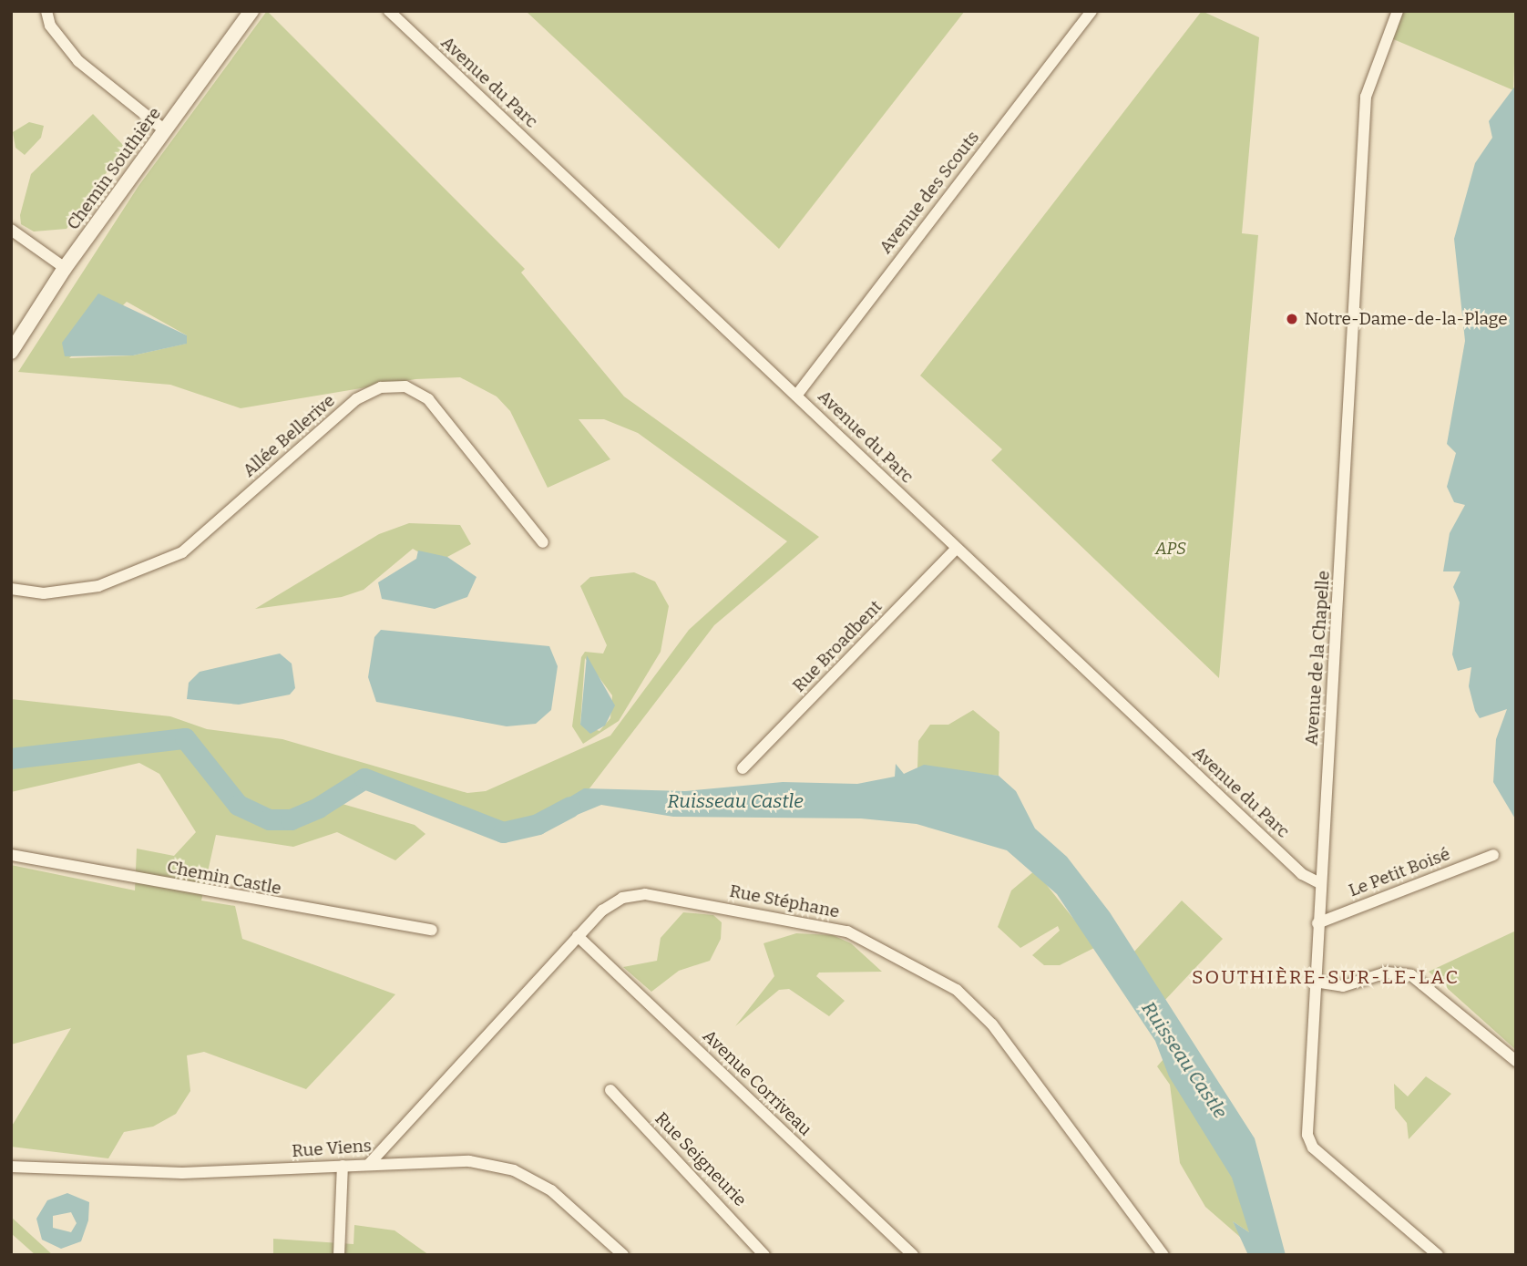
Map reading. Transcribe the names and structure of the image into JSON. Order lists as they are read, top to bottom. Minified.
{"streets":{"street":["Avenue du Parc","Chemin Southière","Avenue des Scouts","Allée Bellerive","Rue Broadbent","Avenue de la Chapelle","Le Petit Boisé","Chemin Castle","Rue Stéphane","Avenue Corriveau","Rue Viens","Rue Seigneurie"]},"crossings":[["Avenue du Parc","Avenue des Scouts"],["Avenue du Parc","Rue Broadbent"],["Avenue du Parc","Avenue de la Chapelle"],["Avenue de la Chapelle","Le Petit Boisé"],["Rue Stéphane","Avenue Corriveau"],["Rue Stéphane","Rue Viens"]],"districts":["SOUTHIÈRE-SUR-LE-LAC"],"water":["Ruisseau Castle"],"parks":["APS"],"places":["Notre-Dame-de-la-Plage"]}
